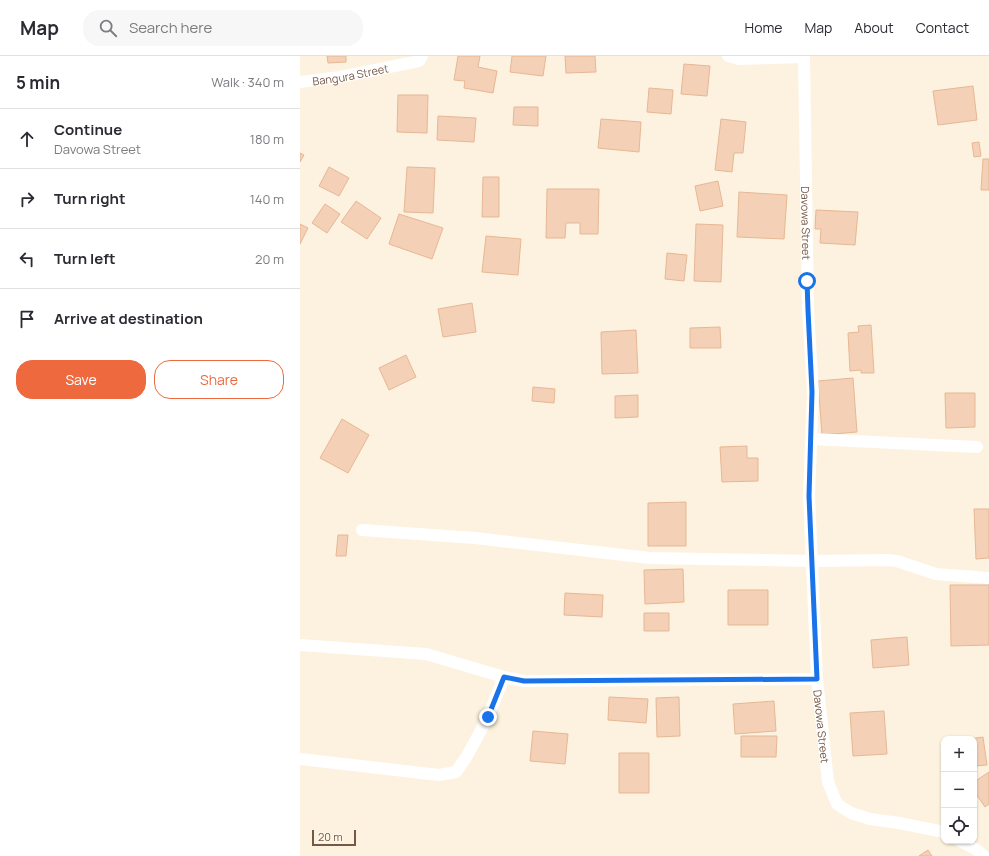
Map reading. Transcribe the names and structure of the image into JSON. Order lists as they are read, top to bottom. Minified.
{"streets":{"street":["Bangura Street","Davowa Street"]},"scale_bar":"20 m","page":{"header":"Map","search":"Search here","nav":["Home","Map","About","Contact"],"heading":["5 min","Walk · 340 m"],"list":[["Continue","Davowa Street","180 m"],["Turn right","140 m"],["Turn left","20 m"],"Arrive at destination"],"buttons":["Save","Share"],"map_buttons":["+","−"],"scale":"20 m"}}
